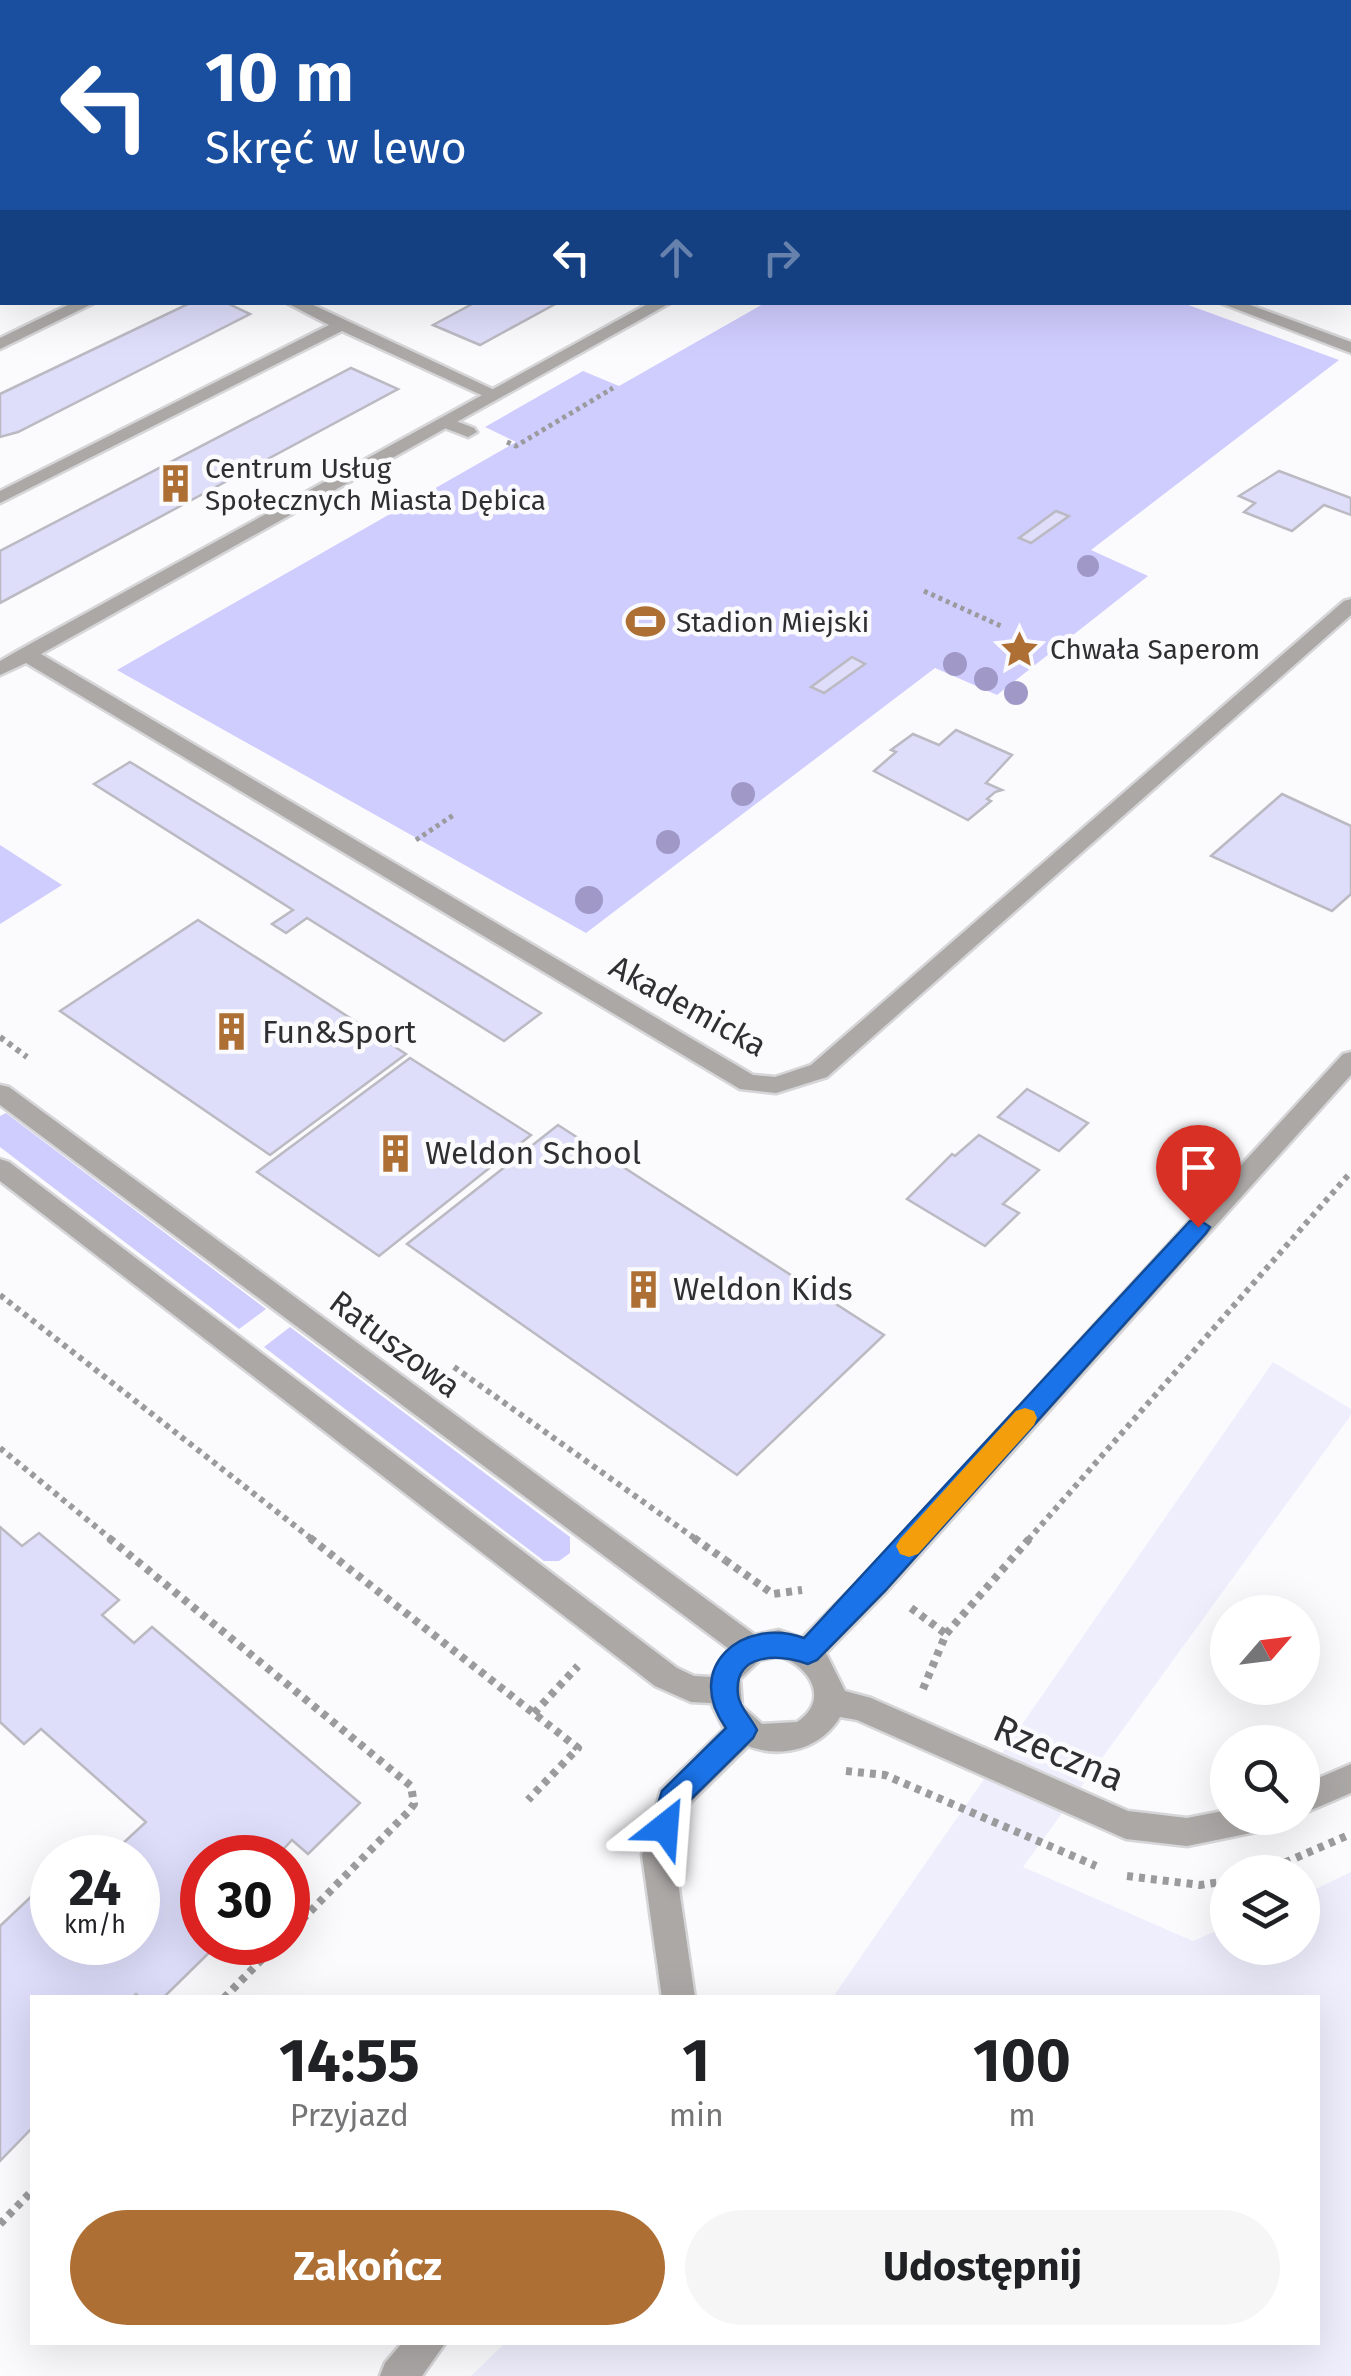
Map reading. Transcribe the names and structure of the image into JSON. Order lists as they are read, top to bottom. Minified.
{"streets":{"street":["Akademicka","Ratuszowa","Rzeczna"]},"crossings":[["Ratuszowa","Rzeczna"]],"places":{"building":["Centrum Usług Społecznych Miasta Dębica","Fun&Sport","Weldon School","Weldon Kids"],"sports":["Stadion Miejski"],"place":["Chwała Saperom"]},"north":"top right","page":{"turn":["10 m","Skręć w lewo"],"speed":"24 km/h","limit":"30","eta":["14:55","Przyjazd","1","min","100","m"],"buttons":["Zakończ","Udostępnij"]}}
